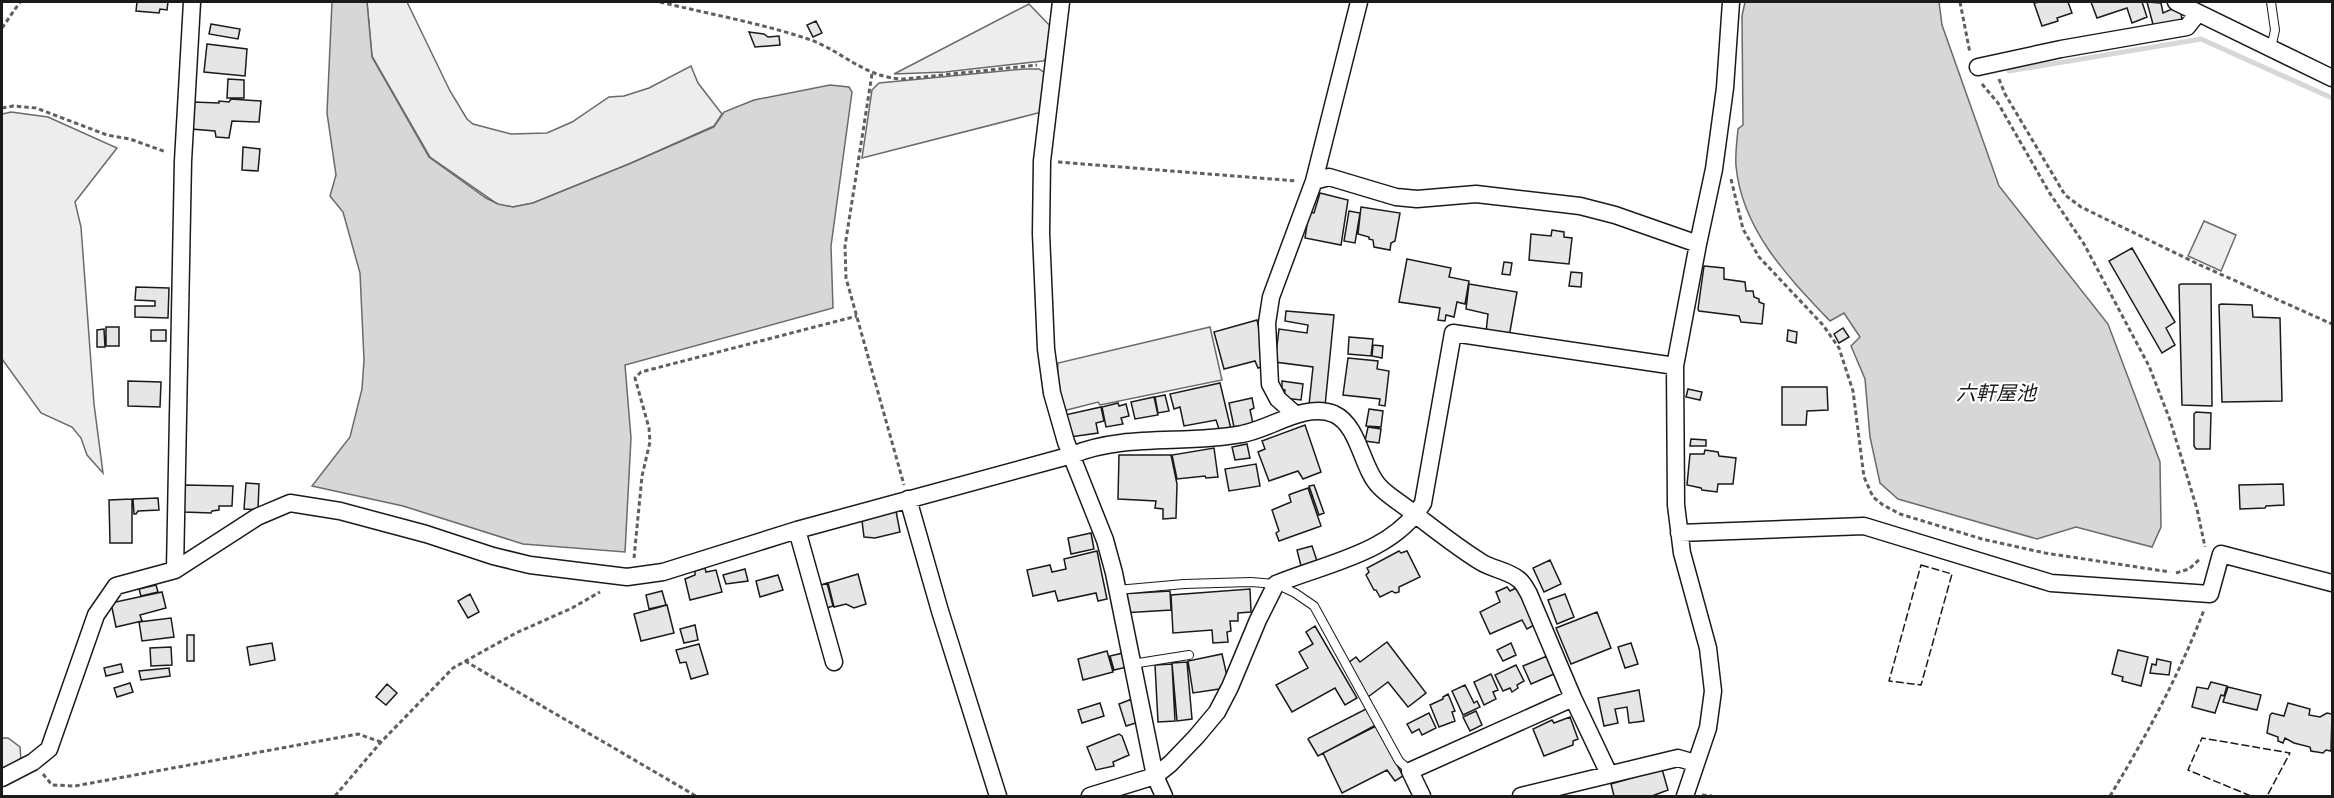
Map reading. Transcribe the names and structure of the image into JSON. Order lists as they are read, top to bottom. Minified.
{"water":["六軒屋池"]}
